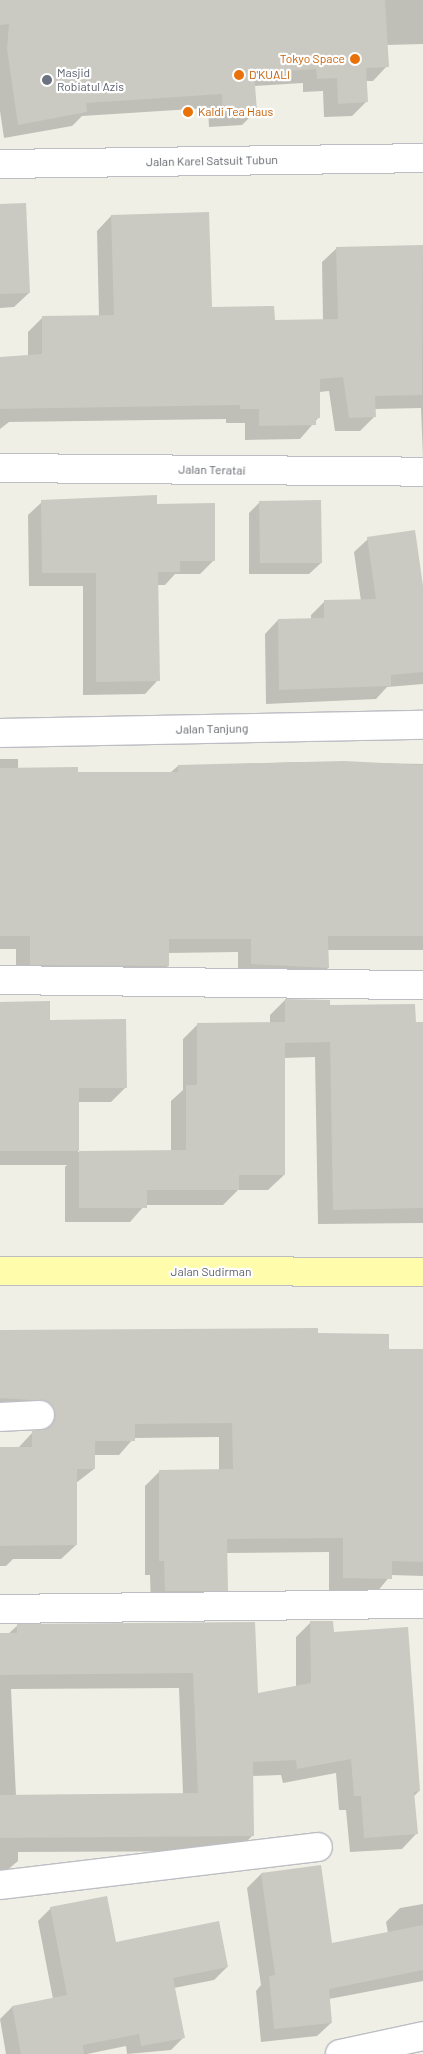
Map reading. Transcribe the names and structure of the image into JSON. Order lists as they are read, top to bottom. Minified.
{"streets":{"main road":["Jalan Sudirman"],"street":["Jalan Karel Satsuit Tubun","Jalan Teratai","Jalan Tanjung"]},"places":["Tokyo Space","D'KUALI","Masjid Robiatul Azis","Kaldi Tea Haus"]}
